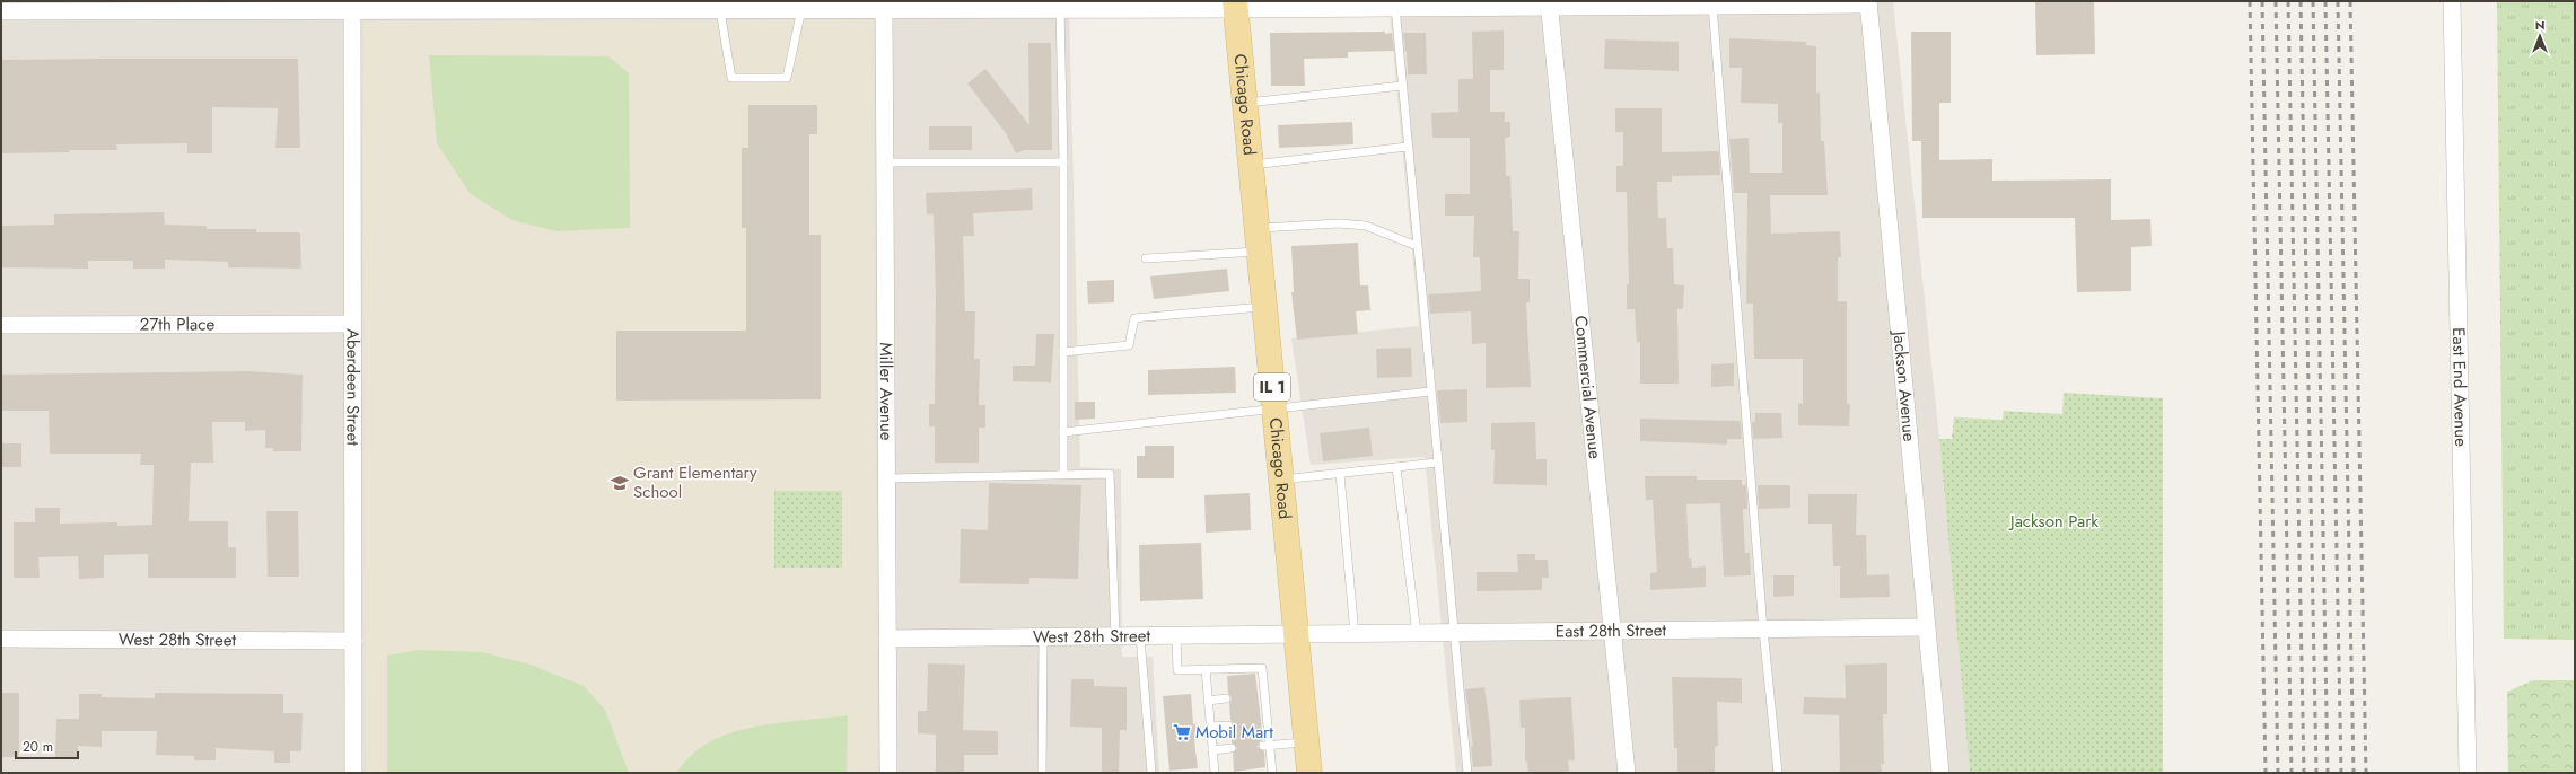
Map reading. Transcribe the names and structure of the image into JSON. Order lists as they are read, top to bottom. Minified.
{"streets":{"main road":["Chicago Road","IL 1"],"street":["27th Place","Aberdeen Street","Commercial Avenue","Jackson Avenue","East End Avenue","Miller Avenue","East 28th Street","West 28th Street"]},"crossings":[["Chicago Road","East 28th Street"],["Chicago Road","West 28th Street"],["27th Place","Aberdeen Street"],["Aberdeen Street","West 28th Street"],["Commercial Avenue","East 28th Street"],["Jackson Avenue","East 28th Street"],["Miller Avenue","West 28th Street"],["East 28th Street","West 28th Street"]],"parks":["Jackson Park"],"places":{"school or university":["Grant Elementary School"],"supermarket":["Mobil Mart"]},"scale_bar":"20 m","north":"top"}
